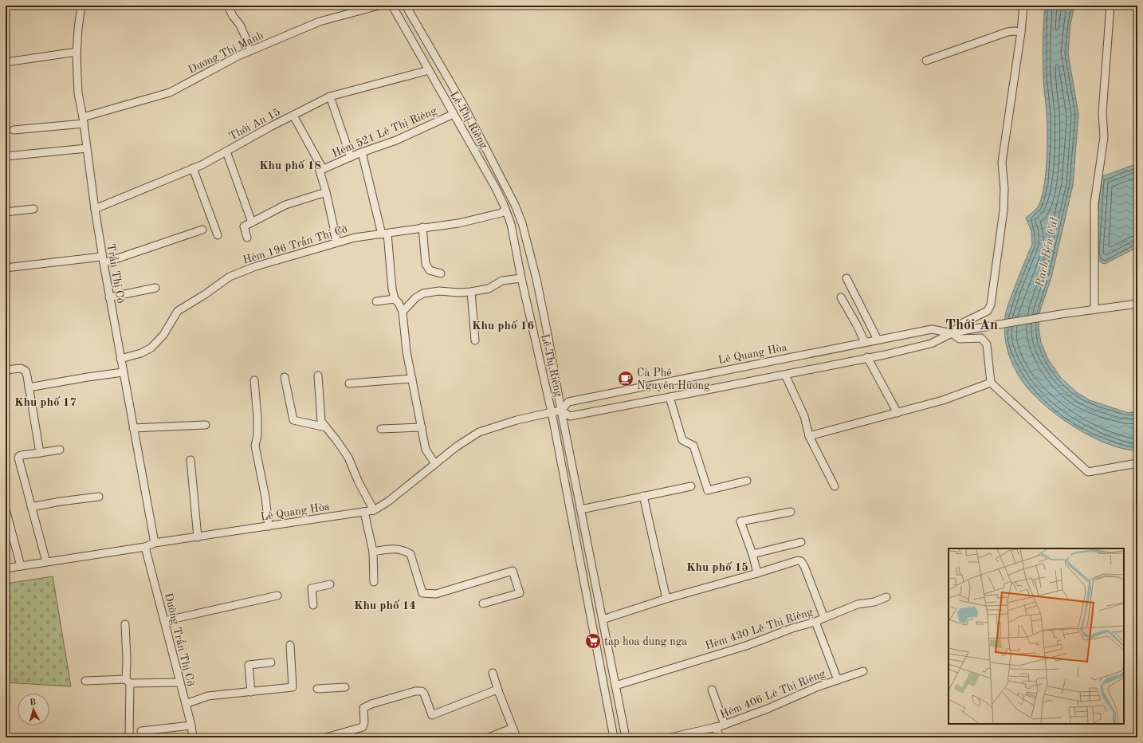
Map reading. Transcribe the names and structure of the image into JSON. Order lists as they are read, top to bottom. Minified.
{"streets":{"street":["Dương Thị Mạnh","Lê Thị Riêng","Thới An 15","Hẻm 521 Lê Thị Riêng","Hẻm 196 Trần Thị Cờ","Trần Thị Cờ","Lê Quang Hòa","Hẻm 430 Lê Thị Riêng","Đường Trần Thị Cờ","Hẻm 406 Lê Thị Riêng"]},"crossings":[["Dương Thị Mạnh","Trần Thị Cờ"],["Lê Thị Riêng","Thới An 15"],["Lê Thị Riêng","Hẻm 521 Lê Thị Riêng"],["Lê Thị Riêng","Hẻm 196 Trần Thị Cờ"],["Lê Thị Riêng","Lê Quang Hòa"],["Lê Thị Riêng","Hẻm 430 Lê Thị Riêng"],["Thới An 15","Trần Thị Cờ"],["Hẻm 196 Trần Thị Cờ","Trần Thị Cờ"],["Trần Thị Cờ","Lê Quang Hòa"],["Lê Quang Hòa","Đường Trần Thị Cờ"]],"districts":["Khu phố 18","Thới An","Khu phố 16","Khu phố 17","Khu phố 15","Khu phố 14"],"water":["Rạch Bến Cát"],"places":{"cafe":["Cà Phê Nguyên Hương"],"supermarket":["tap hoa dung nga"]},"north":"top"}
